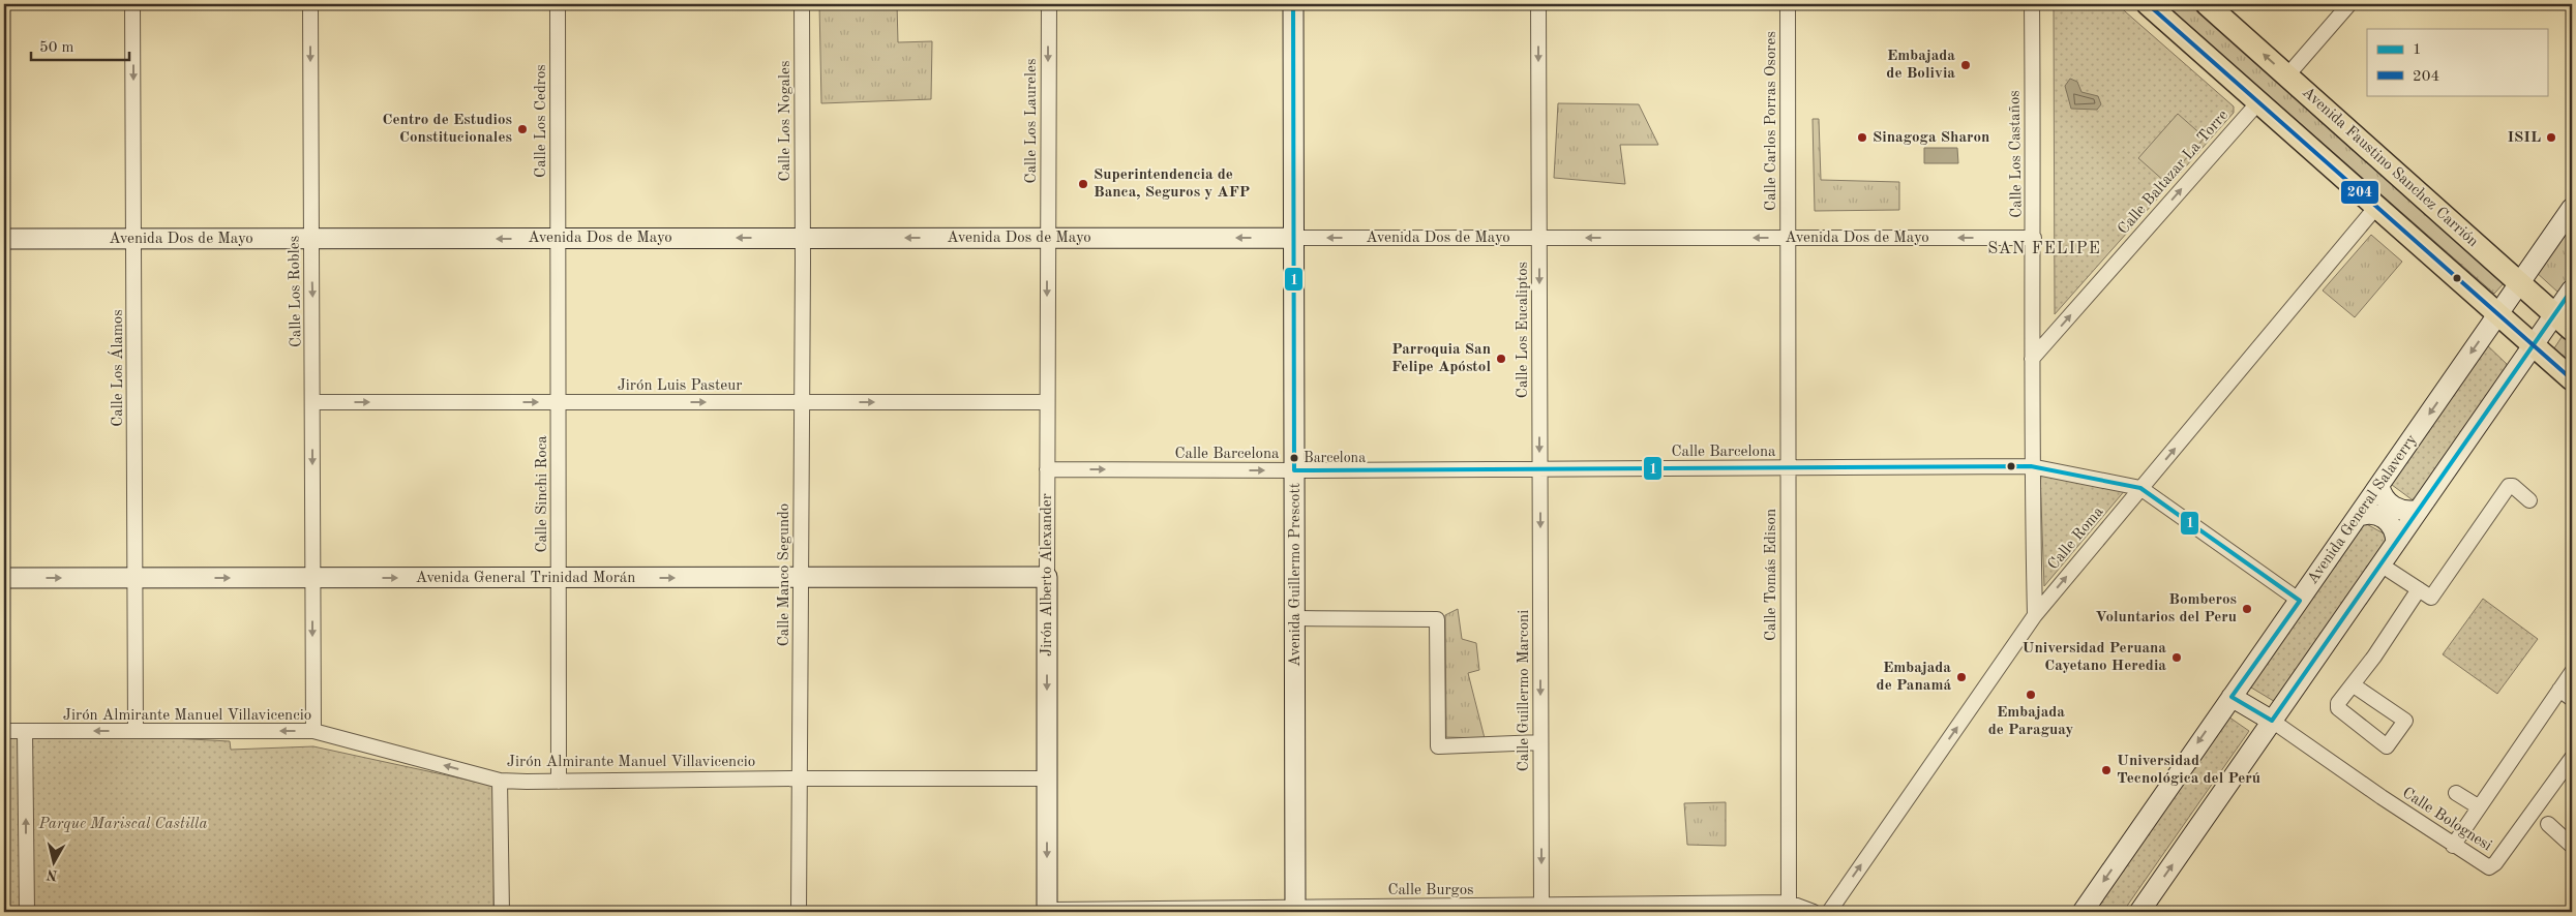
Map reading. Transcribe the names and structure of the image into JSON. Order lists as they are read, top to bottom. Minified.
{"streets":{"main road":["Avenida Faustino Sanchez Carrión","Avenida Dos de Mayo","Avenida General Salaverry","Jirón Alberto Alexander","Avenida Guillermo Prescott","Avenida General Trinidad Morán"],"street":["Calle Los Cedros","Calle Los Nogales","Calle Los Laureles","Calle Carlos Porras Osores","Calle Los Castaños","Calle Baltazar La Torre","Calle Los Robles","Calle Los Eucaliptos","Calle Los Álamos","Jirón Luis Pasteur","Calle Barcelona","Calle Sinchi Roca","Calle Roma","Calle Manco Segundo","Calle Tomás Edison","Calle Guillermo Marconi","Jirón Almirante Manuel Villavicencio","Calle Bolognesi","Calle Burgos"]},"crossings":[["Calle Los Cedros","Avenida Dos de Mayo"],["Calle Los Cedros","Calle Sinchi Roca"],["Calle Los Nogales","Avenida Dos de Mayo"],["Calle Los Nogales","Calle Manco Segundo"],["Calle Los Laureles","Avenida Dos de Mayo"],["Calle Los Laureles","Jirón Alberto Alexander"],["Calle Carlos Porras Osores","Avenida Dos de Mayo"],["Calle Carlos Porras Osores","Calle Tomás Edison"],["Calle Los Castaños","Calle Baltazar La Torre"],["Calle Los Castaños","Avenida Dos de Mayo"],["Calle Los Castaños","Calle Barcelona"],["Calle Los Castaños","Calle Roma"],["Avenida Faustino Sanchez Carrión","Avenida General Salaverry"],["Avenida Dos de Mayo","Calle Los Robles"],["Avenida Dos de Mayo","Calle Los Eucaliptos"],["Avenida Dos de Mayo","Calle Los Álamos"],["Avenida Dos de Mayo","Calle Sinchi Roca"],["Avenida Dos de Mayo","Calle Manco Segundo"],["Avenida Dos de Mayo","Jirón Alberto Alexander"],["Avenida Dos de Mayo","Avenida Guillermo Prescott"],["Avenida Dos de Mayo","Calle Tomás Edison"],["Calle Los Robles","Jirón Luis Pasteur"],["Calle Los Robles","Avenida General Trinidad Morán"],["Calle Los Robles","Jirón Almirante Manuel Villavicencio"],["Calle Los Eucaliptos","Calle Barcelona"],["Calle Los Eucaliptos","Calle Guillermo Marconi"],["Calle Los Álamos","Avenida General Trinidad Morán"],["Calle Los Álamos","Jirón Almirante Manuel Villavicencio"],["Jirón Luis Pasteur","Calle Sinchi Roca"],["Jirón Luis Pasteur","Calle Manco Segundo"],["Jirón Luis Pasteur","Jirón Alberto Alexander"],["Calle Barcelona","Avenida General Salaverry"],["Calle Barcelona","Calle Roma"],["Calle Barcelona","Jirón Alberto Alexander"],["Calle Barcelona","Avenida Guillermo Prescott"],["Calle Barcelona","Calle Tomás Edison"],["Calle Barcelona","Calle Guillermo Marconi"],["Calle Sinchi Roca","Avenida General Trinidad Morán"],["Calle Sinchi Roca","Jirón Almirante Manuel Villavicencio"],["Calle Manco Segundo","Avenida General Trinidad Morán"],["Calle Manco Segundo","Jirón Almirante Manuel Villavicencio"],["Jirón Alberto Alexander","Avenida General Trinidad Morán"],["Jirón Alberto Alexander","Jirón Almirante Manuel Villavicencio"],["Jirón Alberto Alexander","Calle Burgos"],["Avenida Guillermo Prescott","Calle Burgos"],["Calle Tomás Edison","Calle Burgos"],["Calle Guillermo Marconi","Calle Burgos"]],"one_way":["Calle Los Laureles","Calle Baltazar La Torre","Avenida Dos de Mayo","Calle Los Robles","Calle Los Eucaliptos","Jirón Luis Pasteur","Calle Roma","Jirón Alberto Alexander","Avenida General Trinidad Morán","Calle Guillermo Marconi","Jirón Almirante Manuel Villavicencio"],"districts":["SAN FELIPE"],"parks":["Parque Mariscal Castilla"],"places":["Embajada de Bolivia","Centro de Estudios Constitucionales","Sinagoga Sharon","ISIL","Superintendencia de Banca, Seguros y AFP","Parroquia San Felipe Apóstol","Barcelona","Bomberos Voluntarios del Peru","Universidad Peruana Cayetano Heredia","Embajada de Panamá","Embajada de Paraguay","Universidad Tecnológica del Perú"],"lines":["transit line 1","transit line 204"],"legend":["1","204"],"scale_bar":"50 m","north":"bottom"}
